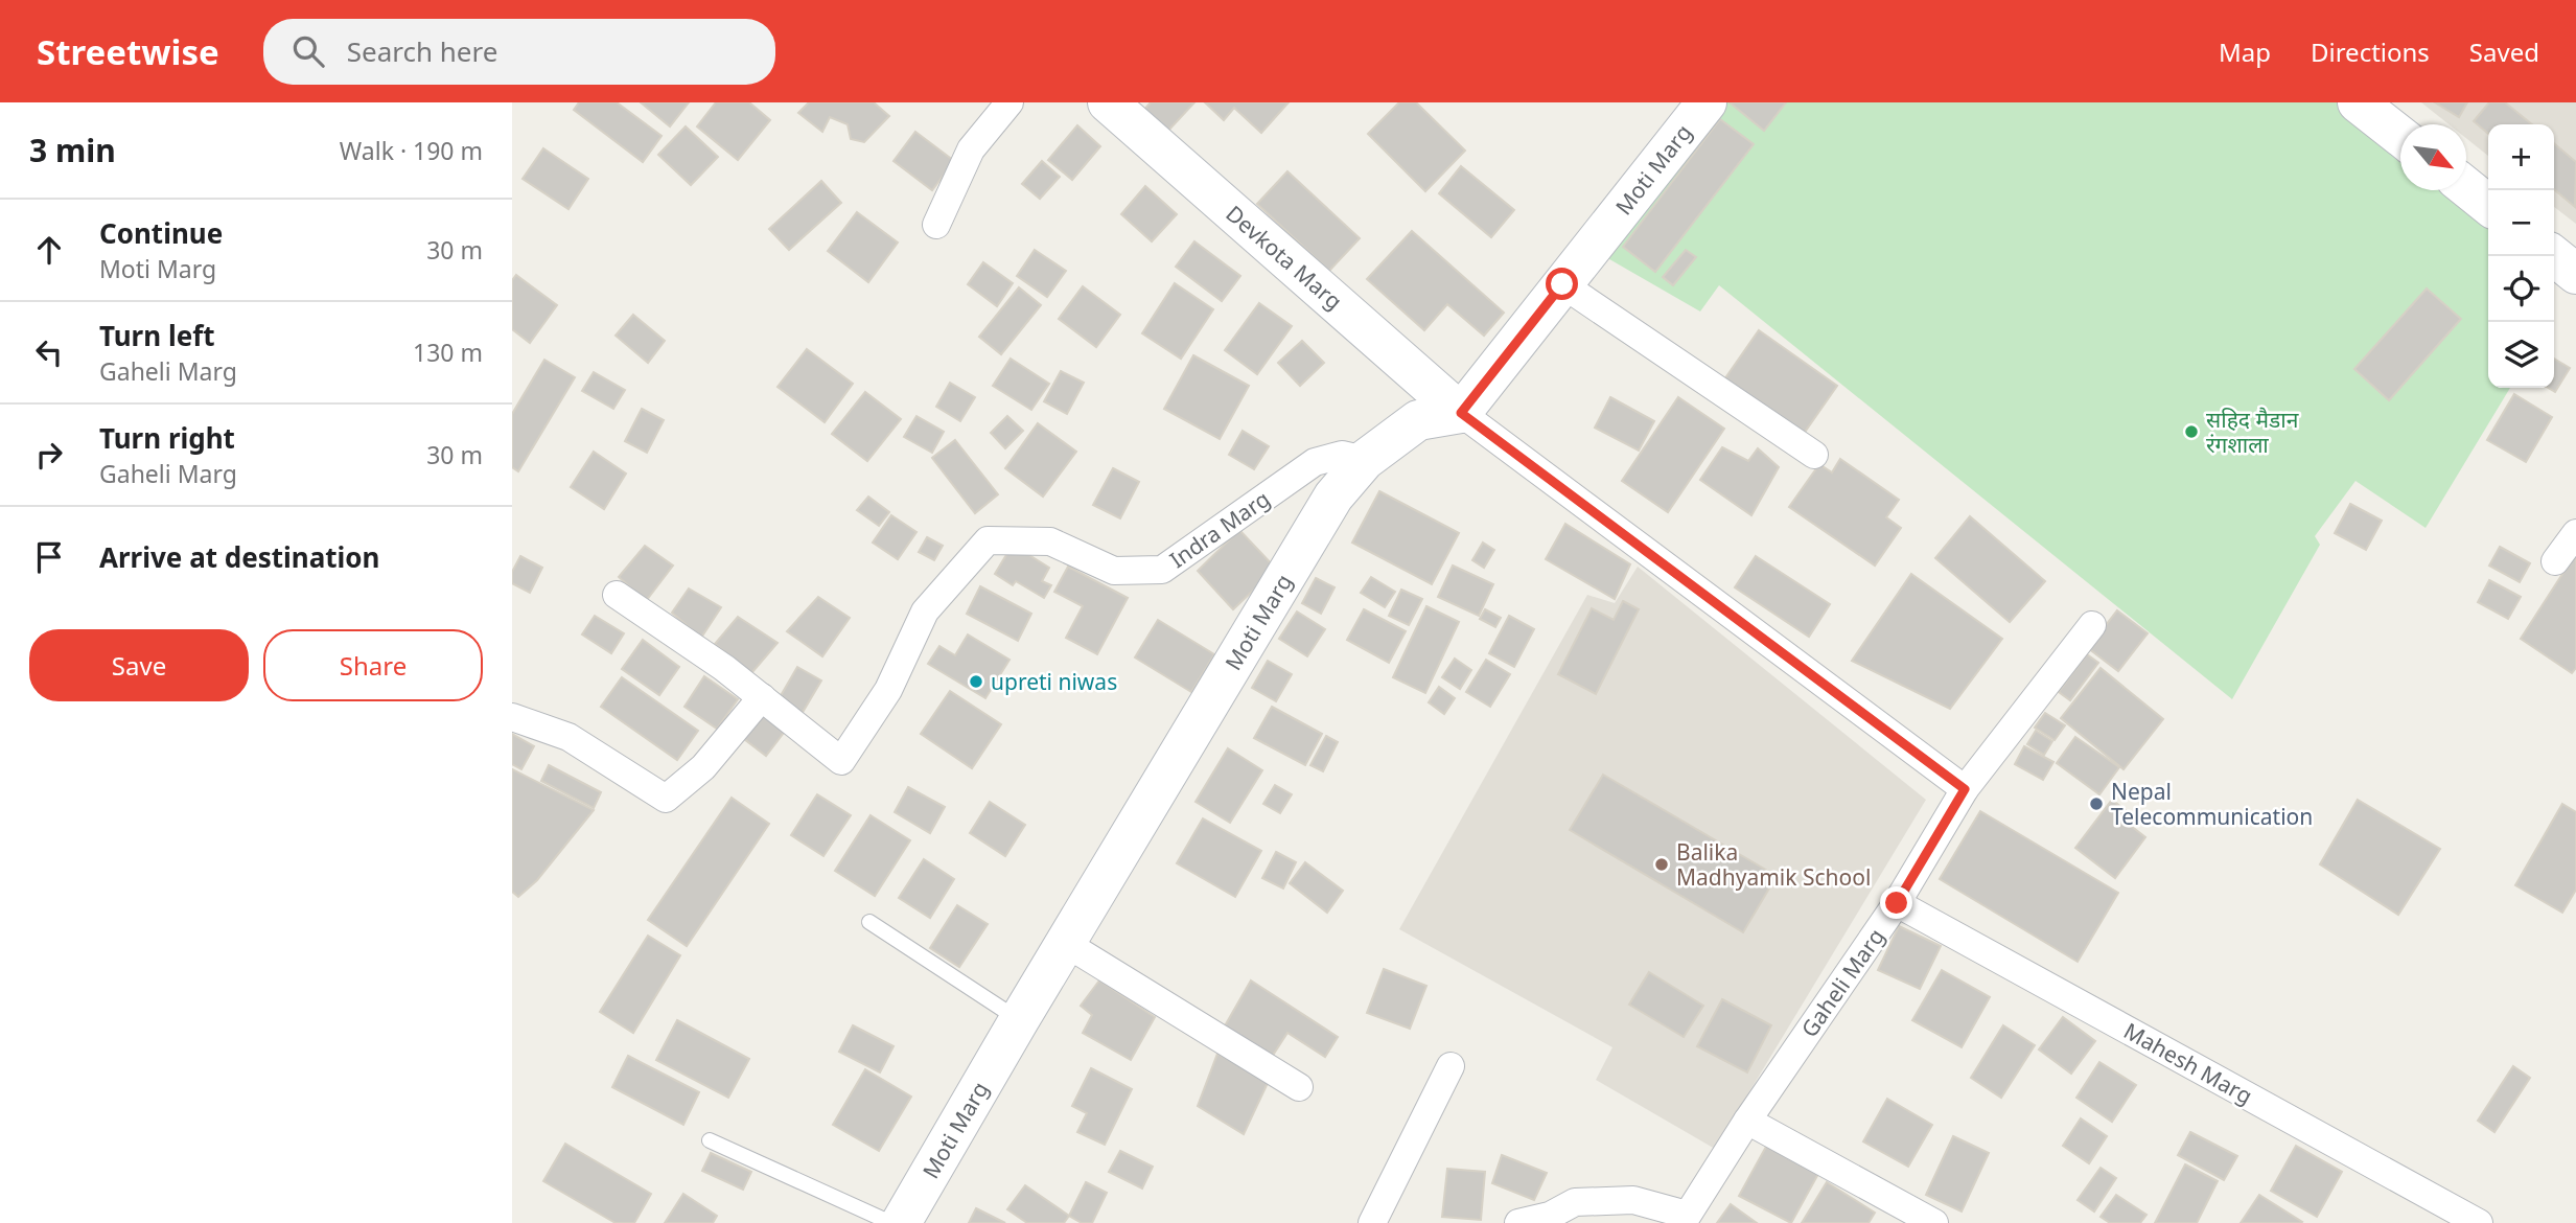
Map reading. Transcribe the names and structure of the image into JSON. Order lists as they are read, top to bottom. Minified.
{"streets":{"street":["Moti Marg","Devkota Marg","Indra Marg","Gaheli Marg","Mahesh Marg"]},"crossings":[["Moti Marg","Devkota Marg"],["Moti Marg","Indra Marg"],["Gaheli Marg","Mahesh Marg"]],"places":["सहिद मैडान रंगशाला","upreti niwas","Nepal Telecommunication","Balika Madhyamik School"],"north":"bottom right","page":{"header":"Streetwise","search":"Search here","nav":["Map","Directions","Saved"],"heading":["3 min","Walk · 190 m"],"map_buttons":["+","−"],"list":[["Continue","Moti Marg","30 m"],["Turn left","Gaheli Marg","130 m"],["Turn right","Gaheli Marg","30 m"],"Arrive at destination"],"buttons":["Save","Share"]}}
